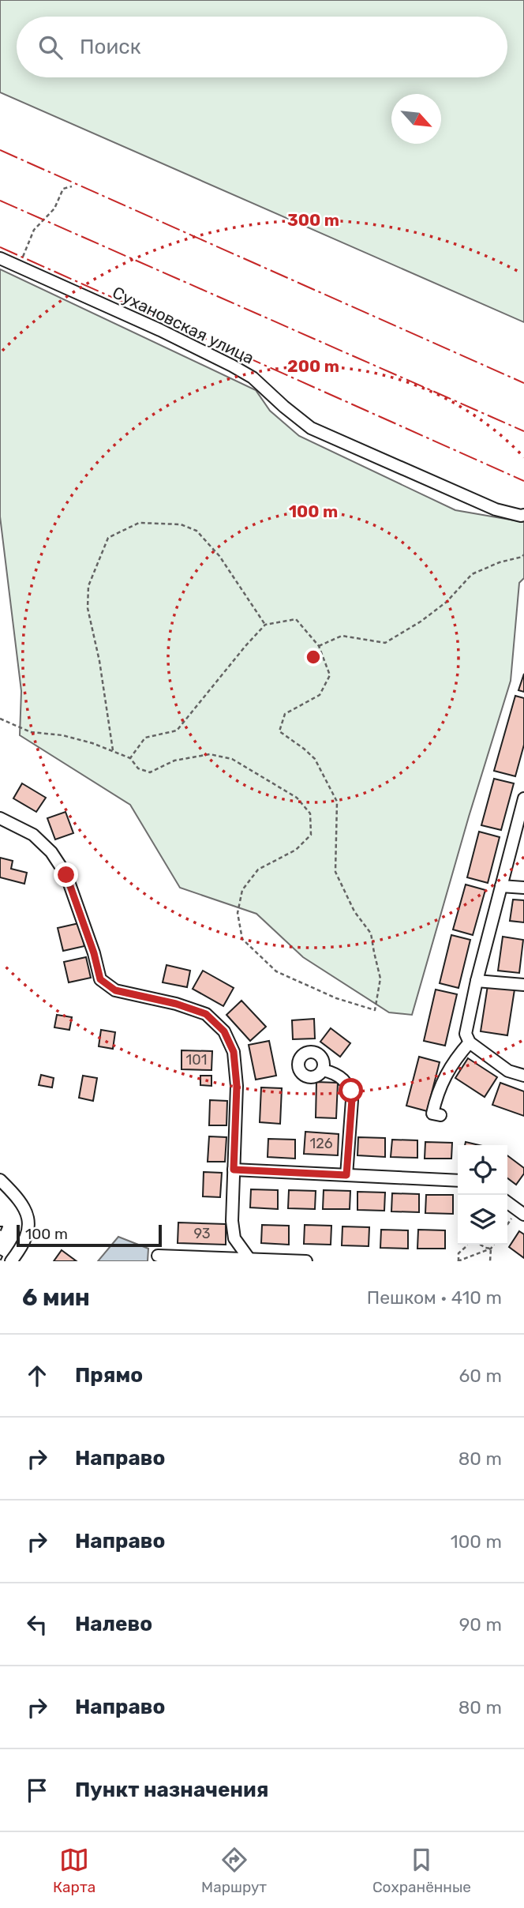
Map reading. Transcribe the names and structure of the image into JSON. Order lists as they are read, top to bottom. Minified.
{"streets":{"street":["Сухановская улица"]},"house_numbers":["101","126","93"],"scale_bar":"100 m","north":"bottom right","page":{"search":"Поиск","scale":"100 m","heading":["6 мин","Пешком · 410 m"],"list":[["Прямо","60 m"],["Направо","80 m"],["Направо","100 m"],["Налево","90 m"],["Направо","80 m"],"Пункт назначения"],"nav":["Карта","Маршрут","Сохранённые"]},"rings":["300 m","200 m","100 m"]}
